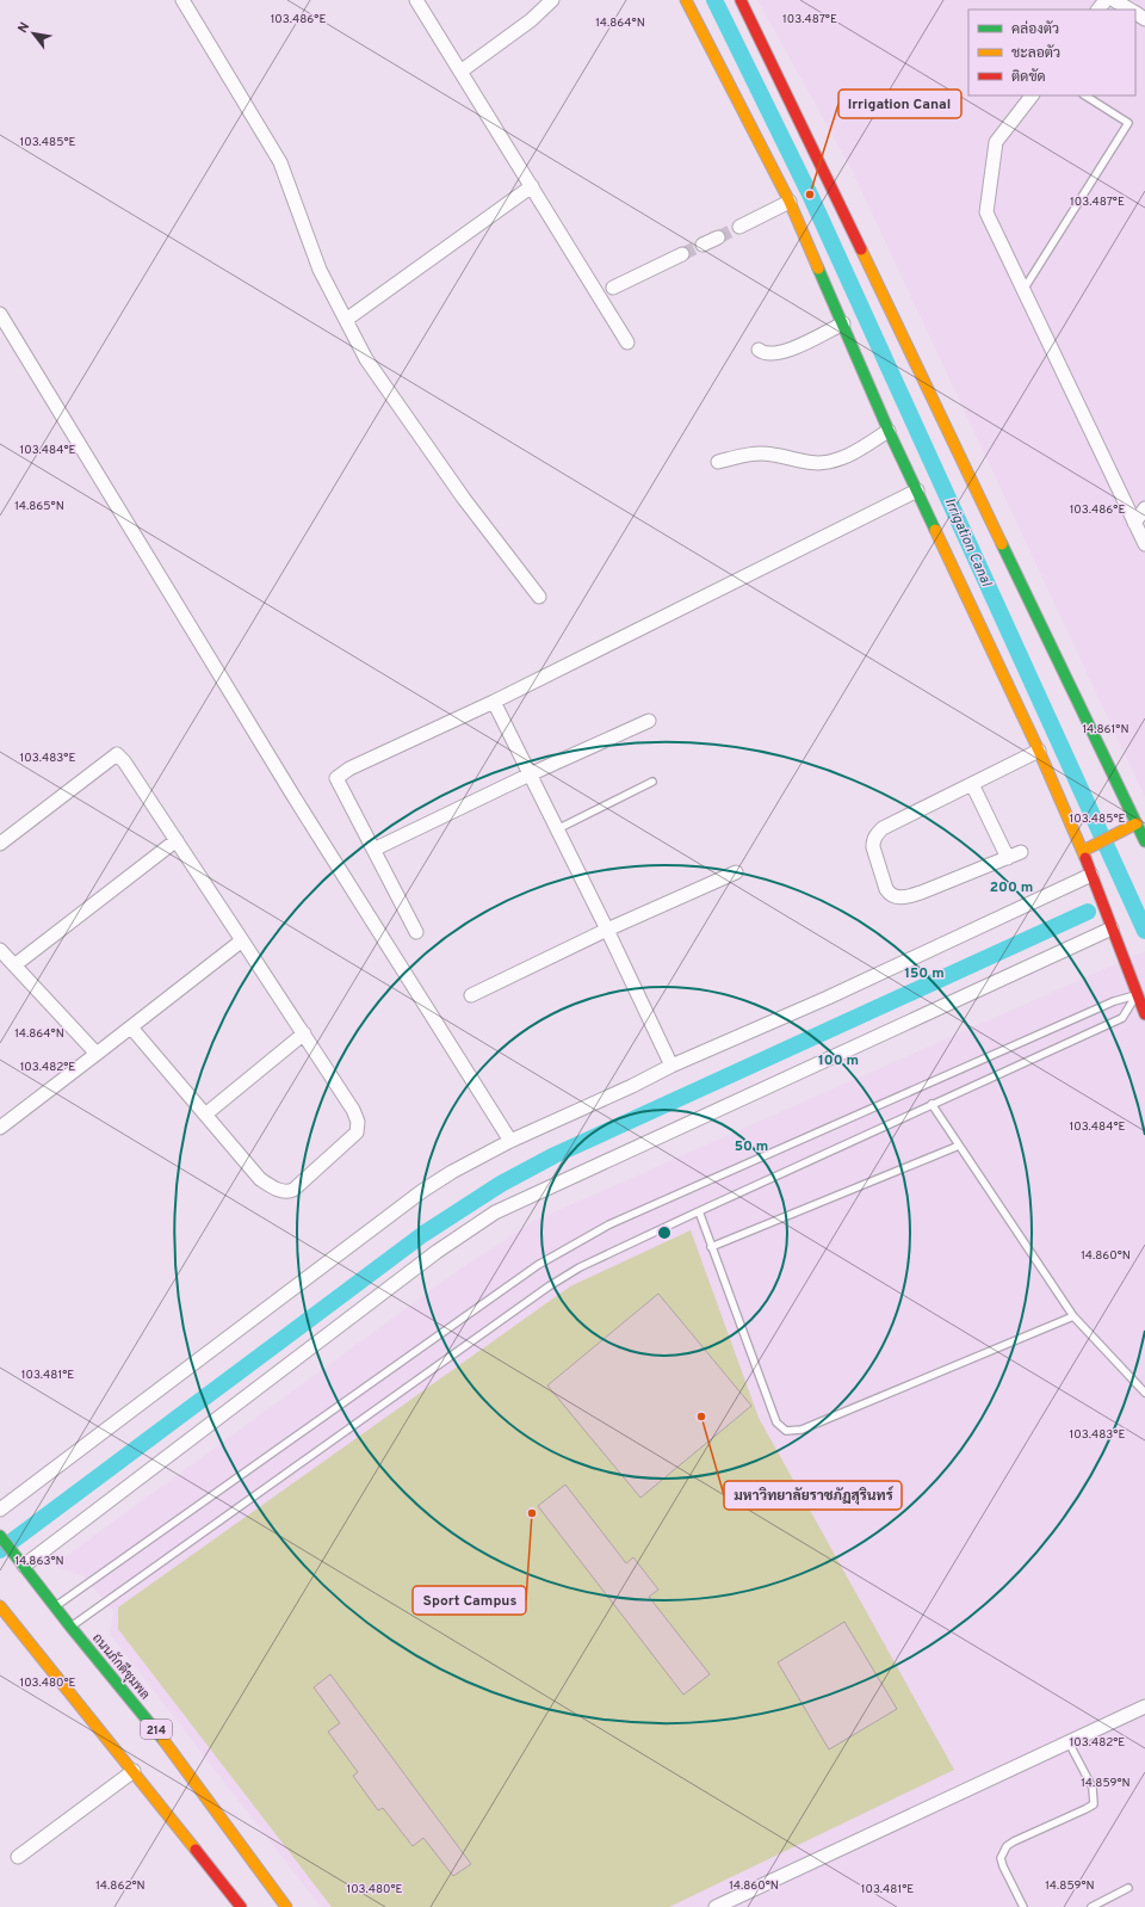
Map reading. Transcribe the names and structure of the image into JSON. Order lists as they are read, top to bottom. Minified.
{"streets":{"street":["ถนนภักดีชุมพล","214"]},"water":["Irrigation Canal"],"places":["Irrigation Canal","มหาวิทยาลัยราชภัฏสุรินทร์","Sport Campus"],"legend":["คล่องตัว","ชะลอตัว","ติดขัด"],"north":"top left","coordinates":["103.486°E","103.487°E","14.864°N","103.485°E","103.484°E","14.865°N","14.861°N","103.483°E","103.482°E","14.860°N","103.481°E","14.863°N","103.480°E","14.859°N","14.862°N"],"rings":["200 m","150 m","100 m","50 m"]}
